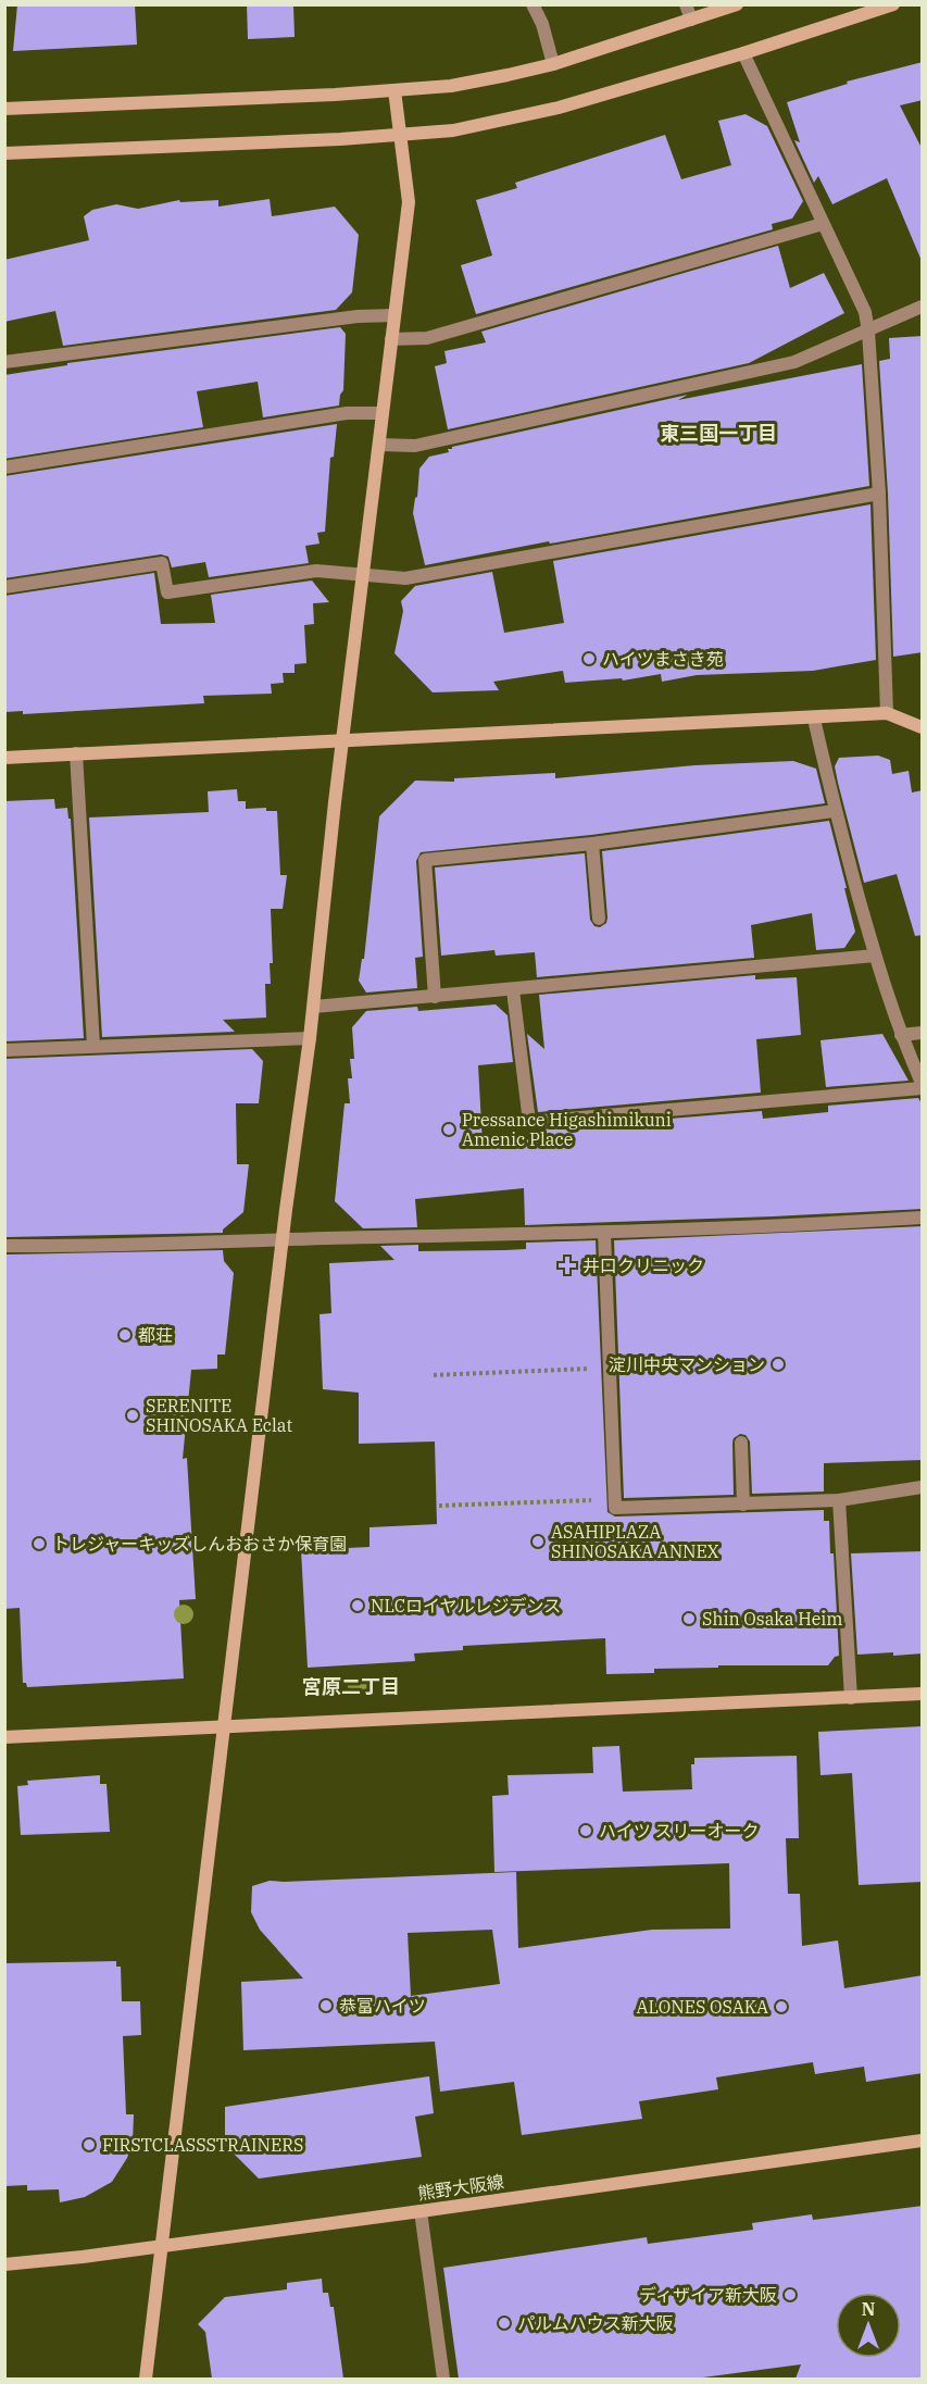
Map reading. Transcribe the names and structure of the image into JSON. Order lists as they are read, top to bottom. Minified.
{"streets":{"street":["熊野大阪線"]},"districts":["東三国一丁目","宮原二丁目"],"places":{"other":["ハイツまさき苑","Pressance Higashimikuni Amenic Place","都荘","淀川中央マンション","SERENITE SHINOSAKA Eclat","ASAHIPLAZA SHINOSAKA ANNEX","トレジャーキッズしんおおさか保育園","NLCロイヤルレジデンス","Shin Osaka Heim","ハイツ スリーオーク","恭富ハイツ","ALONES OSAKA","FIRSTCLASSSTRAINERS","ディザイア新大阪","パルムハウス新大阪"],"health":["井口クリニック"]},"north":"top"}
